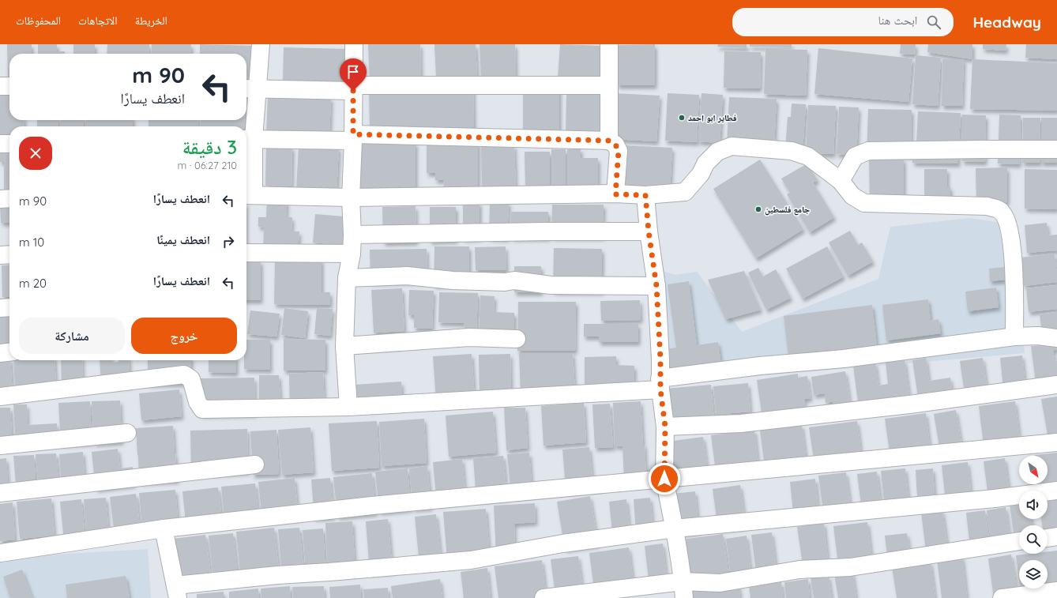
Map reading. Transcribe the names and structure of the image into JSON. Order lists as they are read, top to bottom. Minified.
{"places":["فطاير ابو احمد","جامع فلسطين"],"north":"bottom right","page":{"header":"Headway","search":"ابحث هنا","nav":["الخريطة","الاتجاهات","المحفوظات"],"turn":["90 m","انعطف يسارًا"],"heading":["3 دقيقة","210 m · 06:27"],"list":[{"name":"انعطف يسارًا","value":"90 m"},{"name":"انعطف يمينًا","value":"10 m"},{"name":"انعطف يسارًا","value":"20 m"}],"buttons":["خروج","مشاركة"]}}
